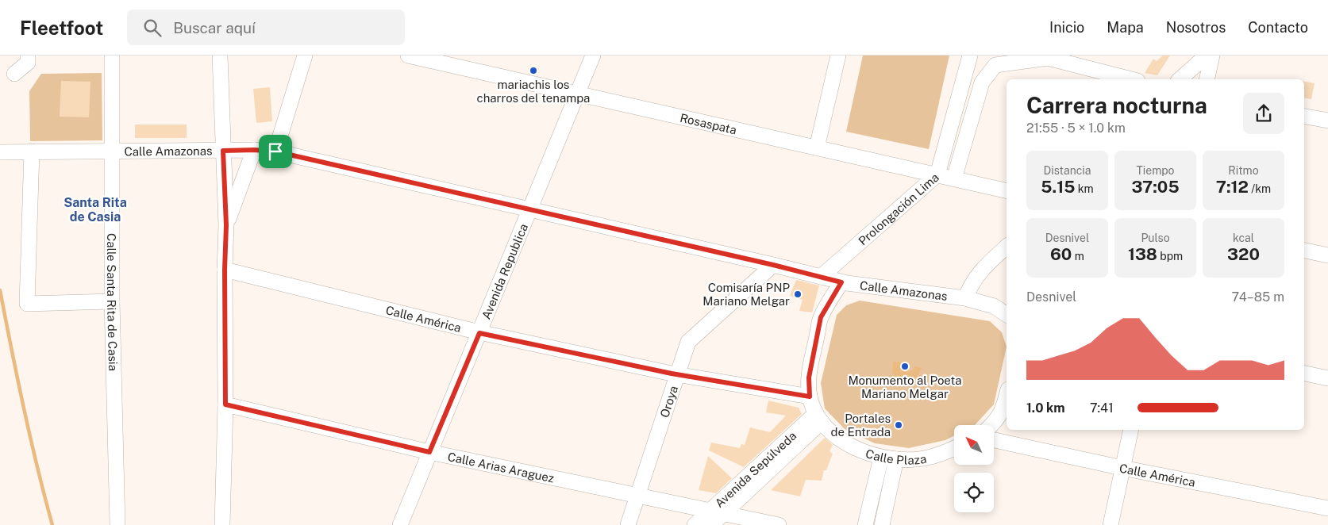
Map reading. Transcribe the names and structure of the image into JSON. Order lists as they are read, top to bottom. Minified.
{"streets":{"street":["Rosaspata","Calle Amazonas","Prolongación Lima","Avenida Republica","Calle Santa Rita de Casia","Calle América","Oroya","Calle Plaza","Calle Arias Araguez","Avenida Sepúlveda"]},"crossings":[["Rosaspata","Prolongación Lima"],["Rosaspata","Avenida Republica"],["Calle Amazonas","Prolongación Lima"],["Calle Amazonas","Avenida Republica"],["Calle Amazonas","Calle Santa Rita de Casia"],["Calle Amazonas","Oroya"],["Calle Amazonas","Calle Plaza"],["Avenida Republica","Calle América"],["Avenida Republica","Calle Arias Araguez"],["Calle América","Oroya"],["Calle América","Calle Plaza"],["Oroya","Calle Arias Araguez"],["Calle Plaza","Avenida Sepúlveda"],["Calle Arias Araguez","Avenida Sepúlveda"]],"districts":["Santa Rita de Casia"],"places":["mariachis los charros del tenampa","Comisaría PNP Mariano Melgar","Monumento al Poeta Mariano Melgar","Portales de Entrada"],"north":"top left","page":{"header":"Fleetfoot","search":"Buscar aquí","nav":["Inicio","Mapa","Nosotros","Contacto"],"heading":["Carrera nocturna","21:55 · 5 × 1.0 km"],"stats":[["Distancia","5.15 km"],["Tiempo","37:05"],["Ritmo","7:12 /km"],["Desnivel","60 m"],["Pulso","138 bpm"],["kcal","320"]],"chart":["Desnivel","74–85 m"],"list":[{"name":"1.0 km","note":"7:41"}]}}
